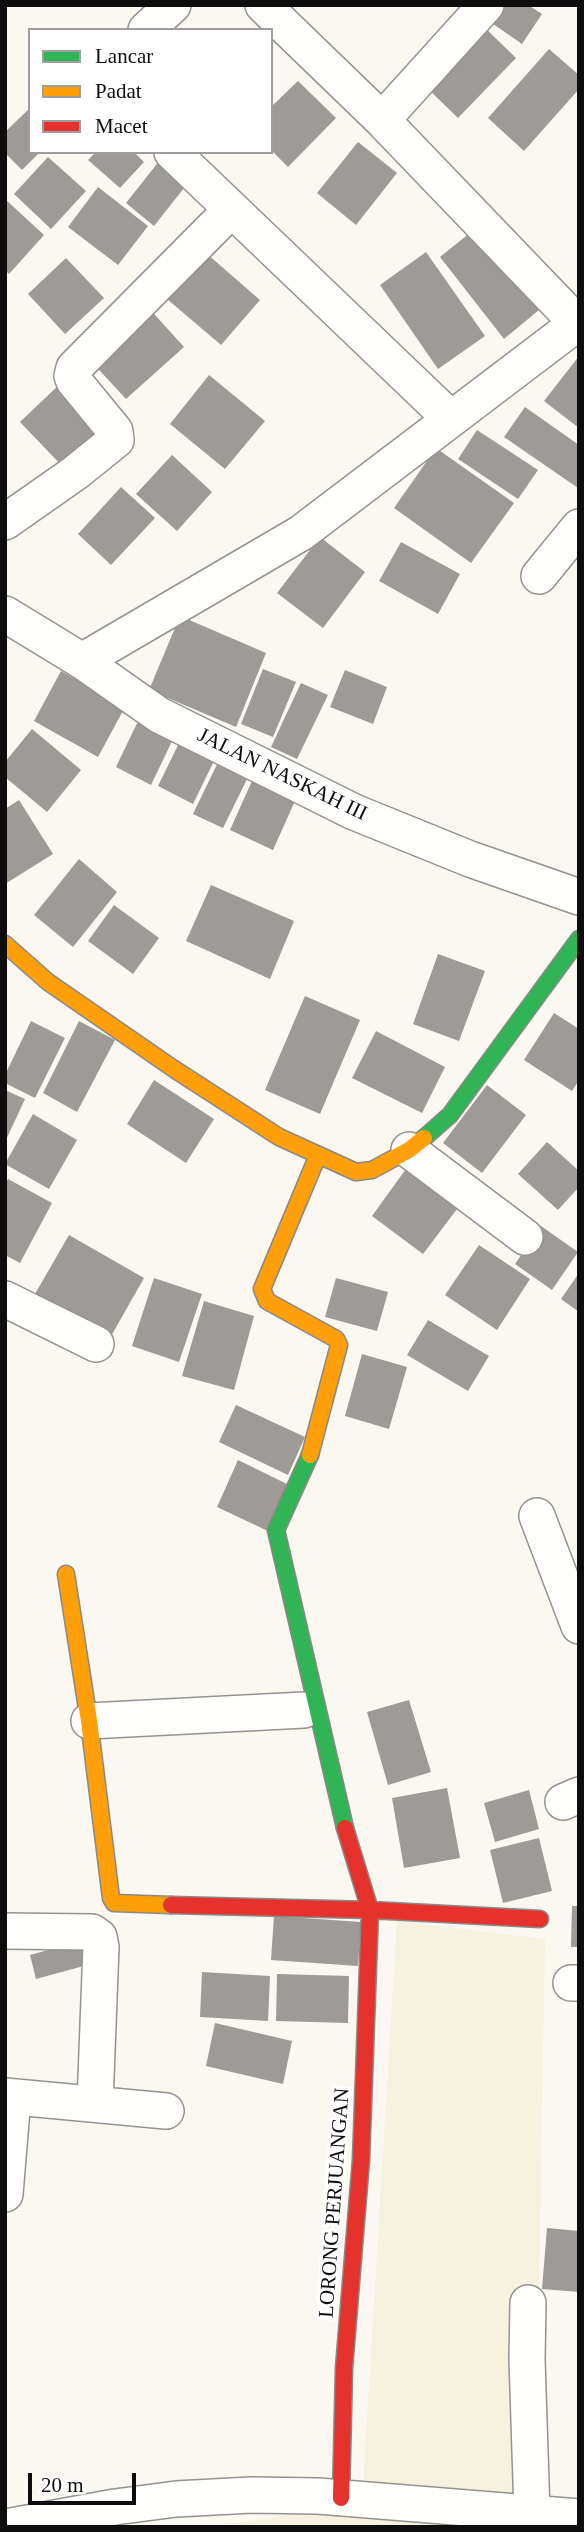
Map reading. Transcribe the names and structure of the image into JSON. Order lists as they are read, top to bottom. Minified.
{"streets":{"street":["JALAN NASKAH III","LORONG PERJUANGAN"]},"legend":["Lancar","Padat","Macet"],"scale_bar":"20 m"}
